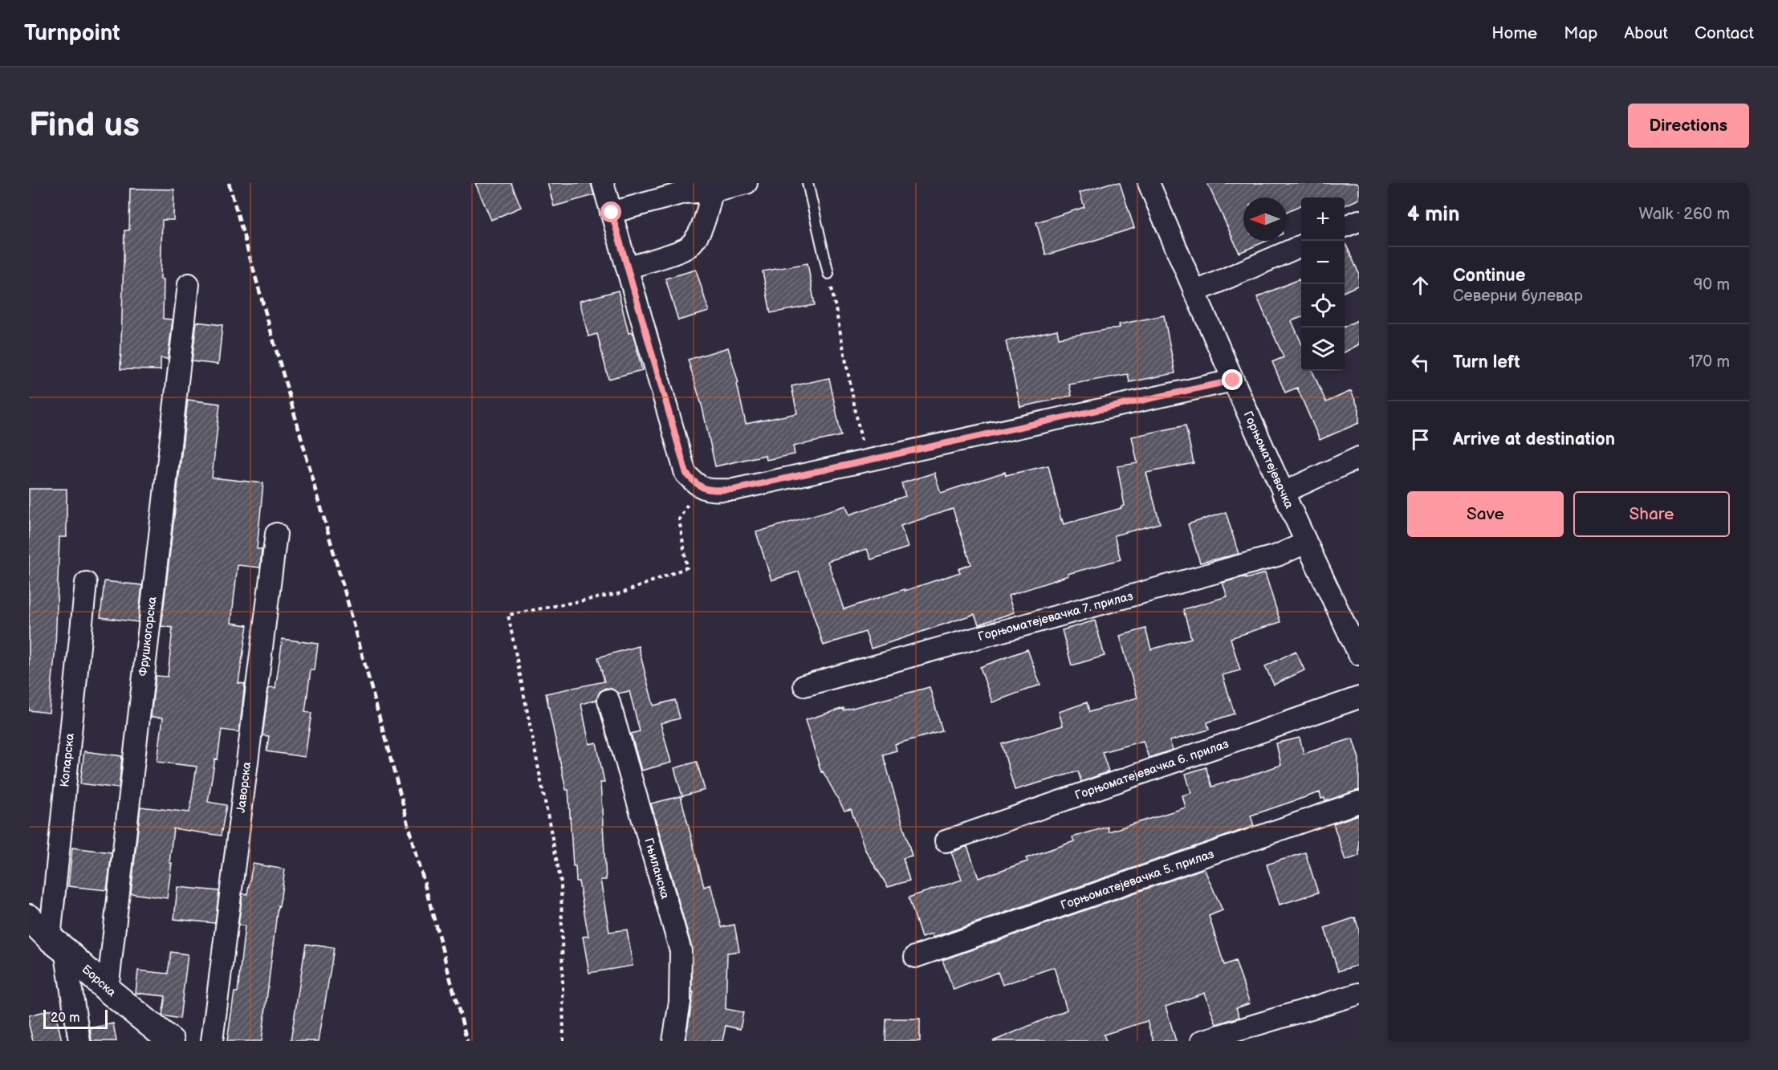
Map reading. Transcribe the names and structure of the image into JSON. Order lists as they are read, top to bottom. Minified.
{"streets":{"street":["Горњоматејевачка","Горњоматејевачка 7. прилаз","Фрушкогорска","Копарска","Горњоматејевачка 6. прилаз","Јаворска","Гњиланска","Горњоматејевачка 5. прилаз","Борска"]},"crossings":[["Горњоматејевачка","Горњоматејевачка 7. прилаз"],["Фрушкогорска","Борска"],["Копарска","Борска"]],"scale_bar":"20 m","north":"left","page":{"header":"Turnpoint","nav":["Home","Map","About","Contact"],"buttons":["Directions",["Save","Share"]],"title":"Find us","heading":["4 min","Walk · 260 m"],"map_buttons":["+","−"],"list":[["Continue","Северни булевар","90 m"],["Turn left","170 m"],"Arrive at destination"],"scale":"20 m"}}
